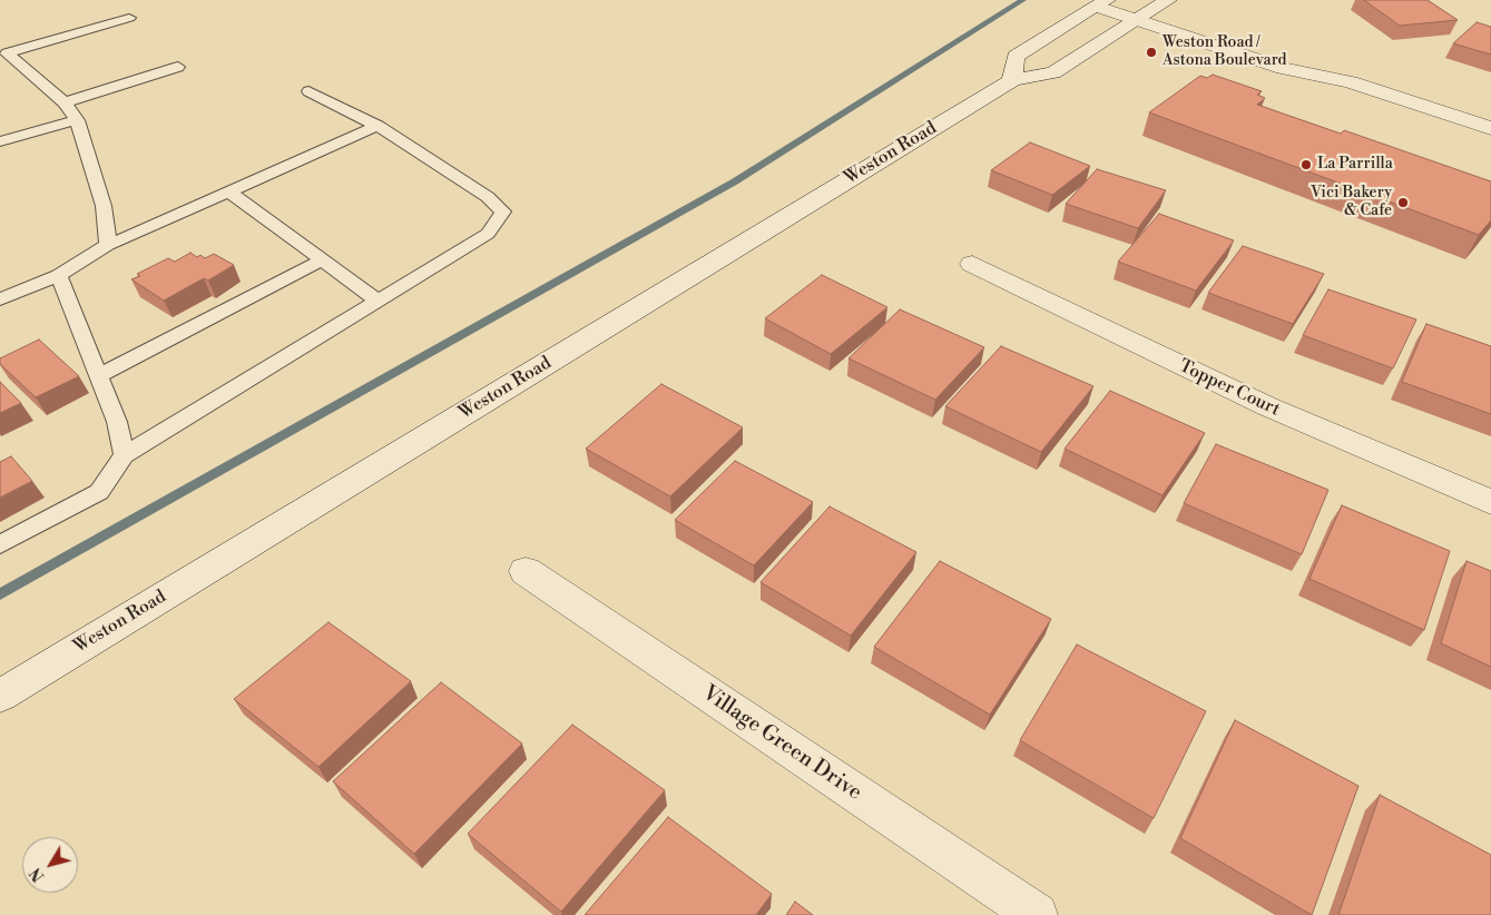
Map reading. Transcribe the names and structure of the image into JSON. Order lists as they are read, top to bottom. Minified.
{"streets":{"main road":["Weston Road","Topper Court","Village Green Drive"]},"places":["Weston Road / Astona Boulevard","La Parrilla","Vici Bakery & Cafe"],"north":"bottom left"}
